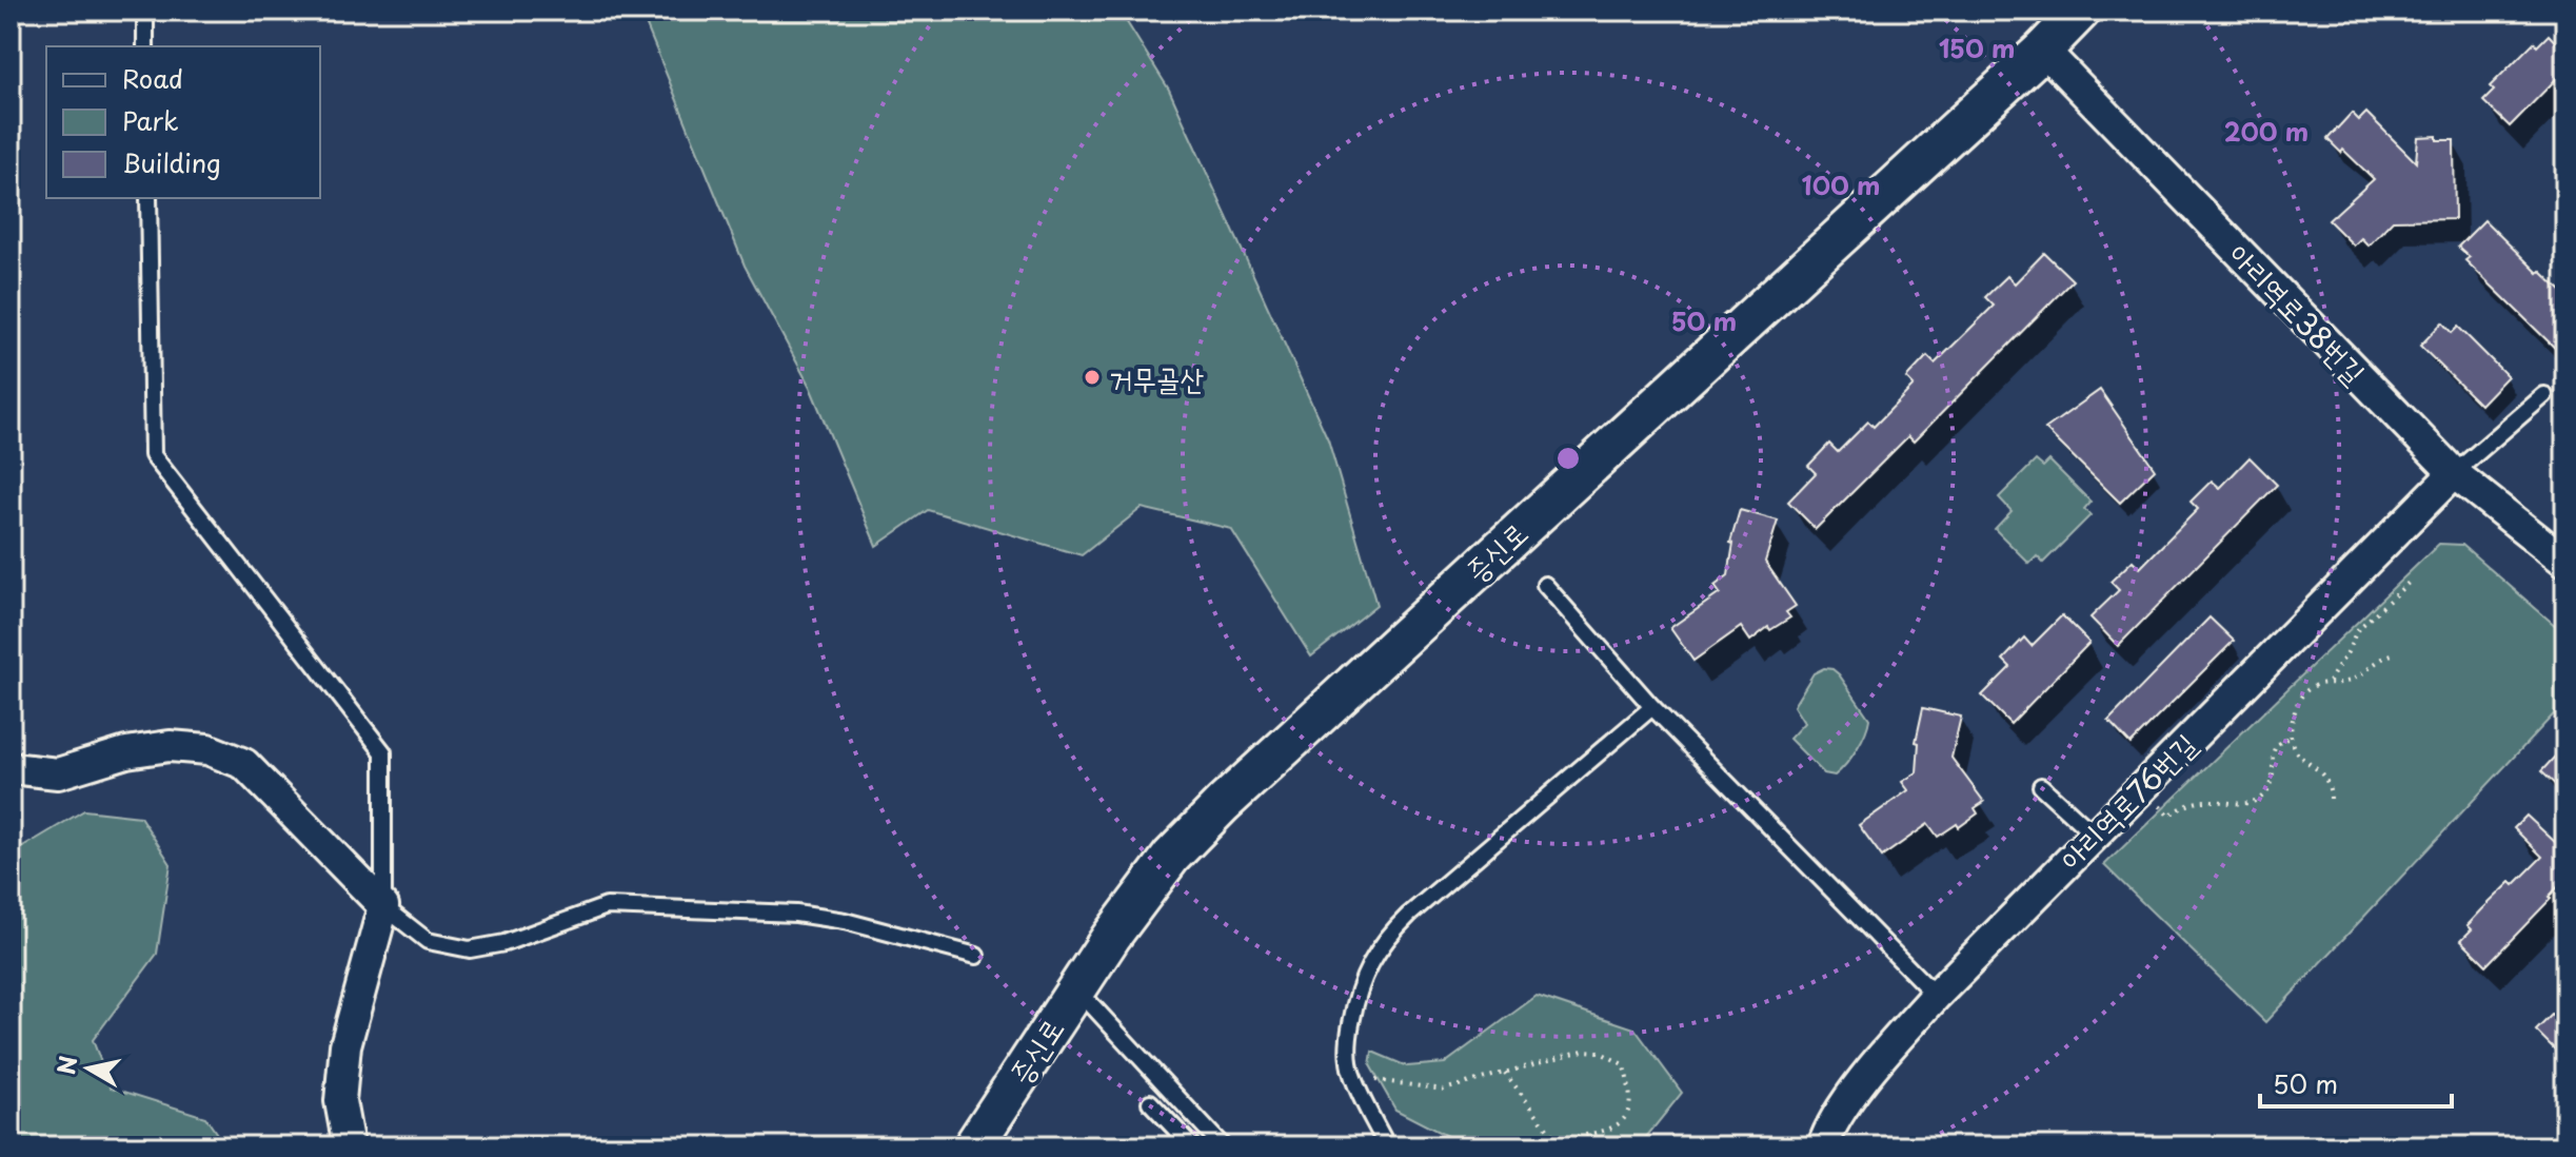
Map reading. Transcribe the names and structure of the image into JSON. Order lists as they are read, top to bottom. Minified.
{"streets":{"street":["아리역로38번길","증신로","아리역로76번길"]},"crossings":[["아리역로38번길","증신로"],["아리역로38번길","아리역로76번길"]],"places":["거무골산"],"legend":["Road","Park","Building"],"scale_bar":"50 m","north":"left","rings":["150 m","200 m","100 m","50 m"]}
